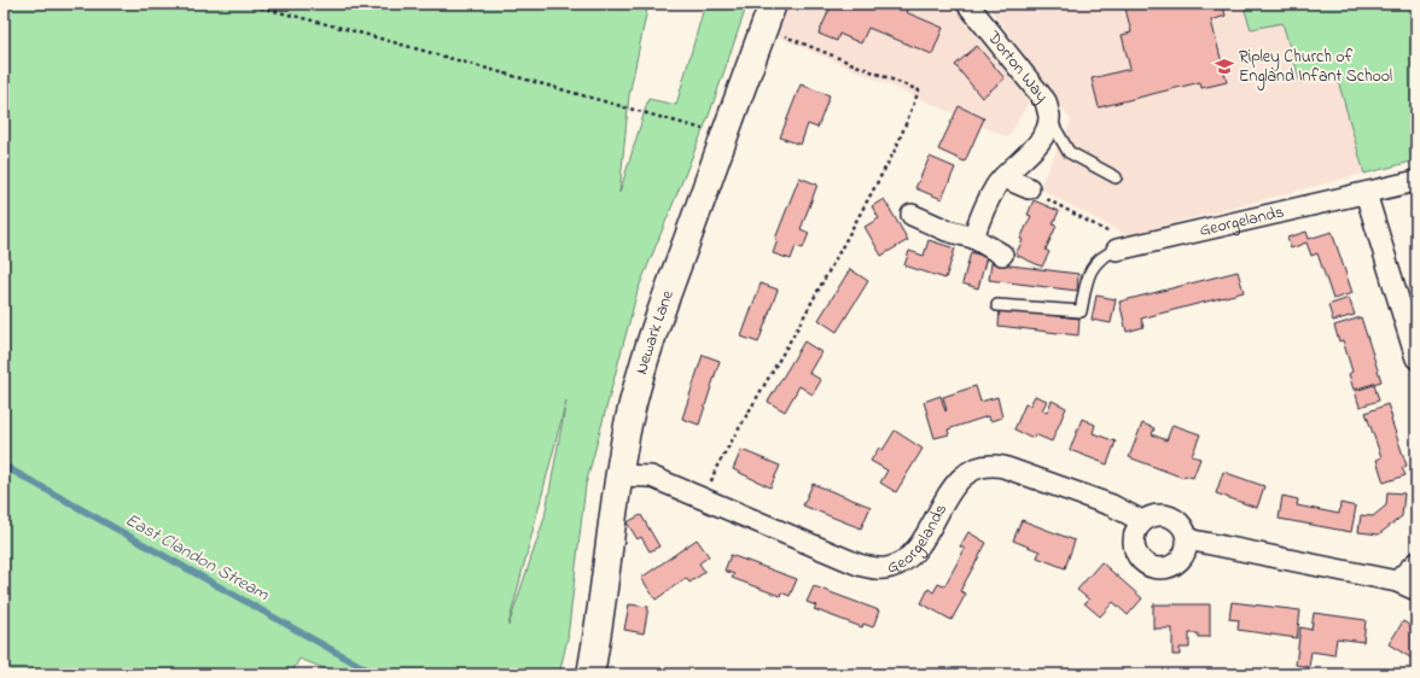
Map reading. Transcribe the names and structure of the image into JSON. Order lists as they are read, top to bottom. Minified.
{"streets":{"main road":["Newark Lane"],"street":["Dorton Way","Georgelands"]},"crossings":[["Georgelands","Newark Lane"]],"water":["East Clandon Stream"],"places":{"school or university":["Ripley Church of England Infant School"]}}
